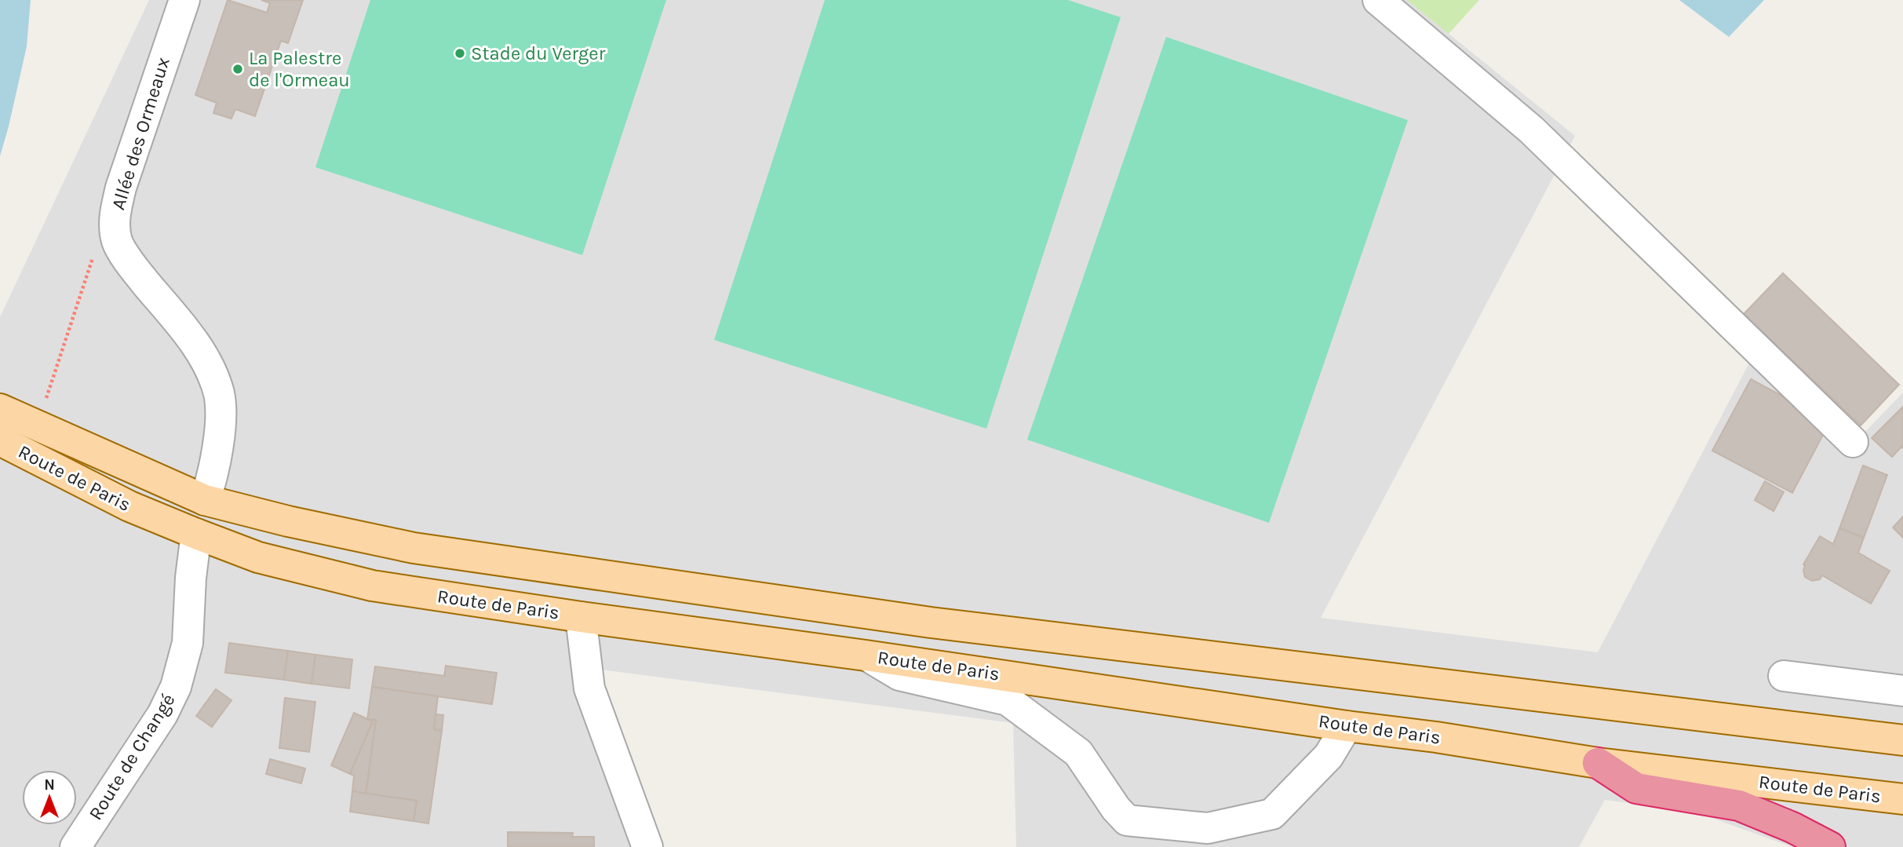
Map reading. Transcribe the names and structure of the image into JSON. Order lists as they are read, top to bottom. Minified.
{"streets":{"main road":["Route de Paris"],"street":["Allée des Ormeaux","Route de Changé"]},"crossings":[["Allée des Ormeaux","Route de Paris"],["Route de Paris","Route de Changé"]],"places":["Stade du Verger","La Palestre de l'Ormeau"],"north":"top"}
